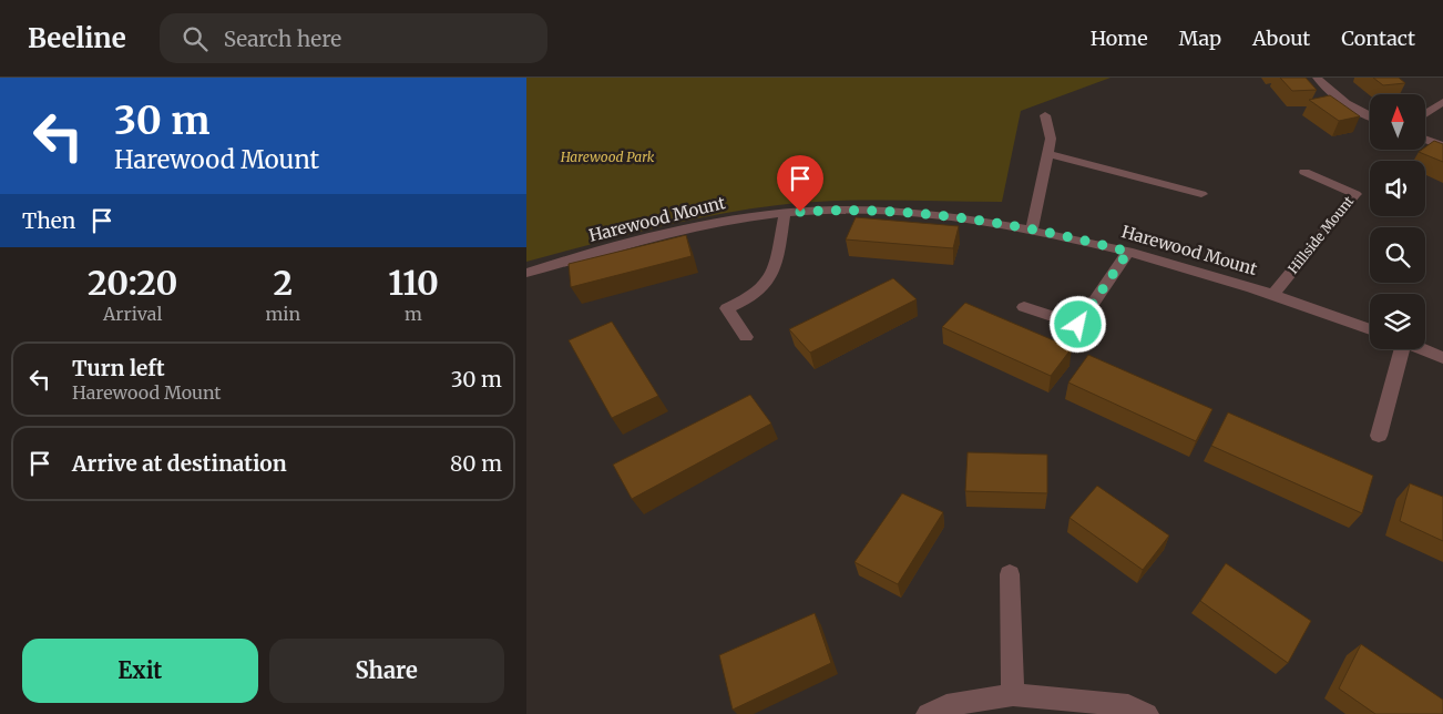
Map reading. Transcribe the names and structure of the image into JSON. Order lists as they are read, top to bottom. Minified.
{"streets":{"street":["Harewood Mount","Hillside Mount"]},"crossings":[["Harewood Mount","Hillside Mount"]],"parks":["Harewood Park"],"north":"top","page":{"header":"Beeline","search":"Search here","nav":["Home","Map","About","Contact"],"turn":["30 m","Harewood Mount"],"then":"Then","eta":["20:20","Arrival","2","min","110","m"],"list":[{"name":"Turn left","note":"Harewood Mount","value":"30 m"},{"name":"Arrive at destination","value":"80 m"}],"buttons":["Exit","Share"]}}
